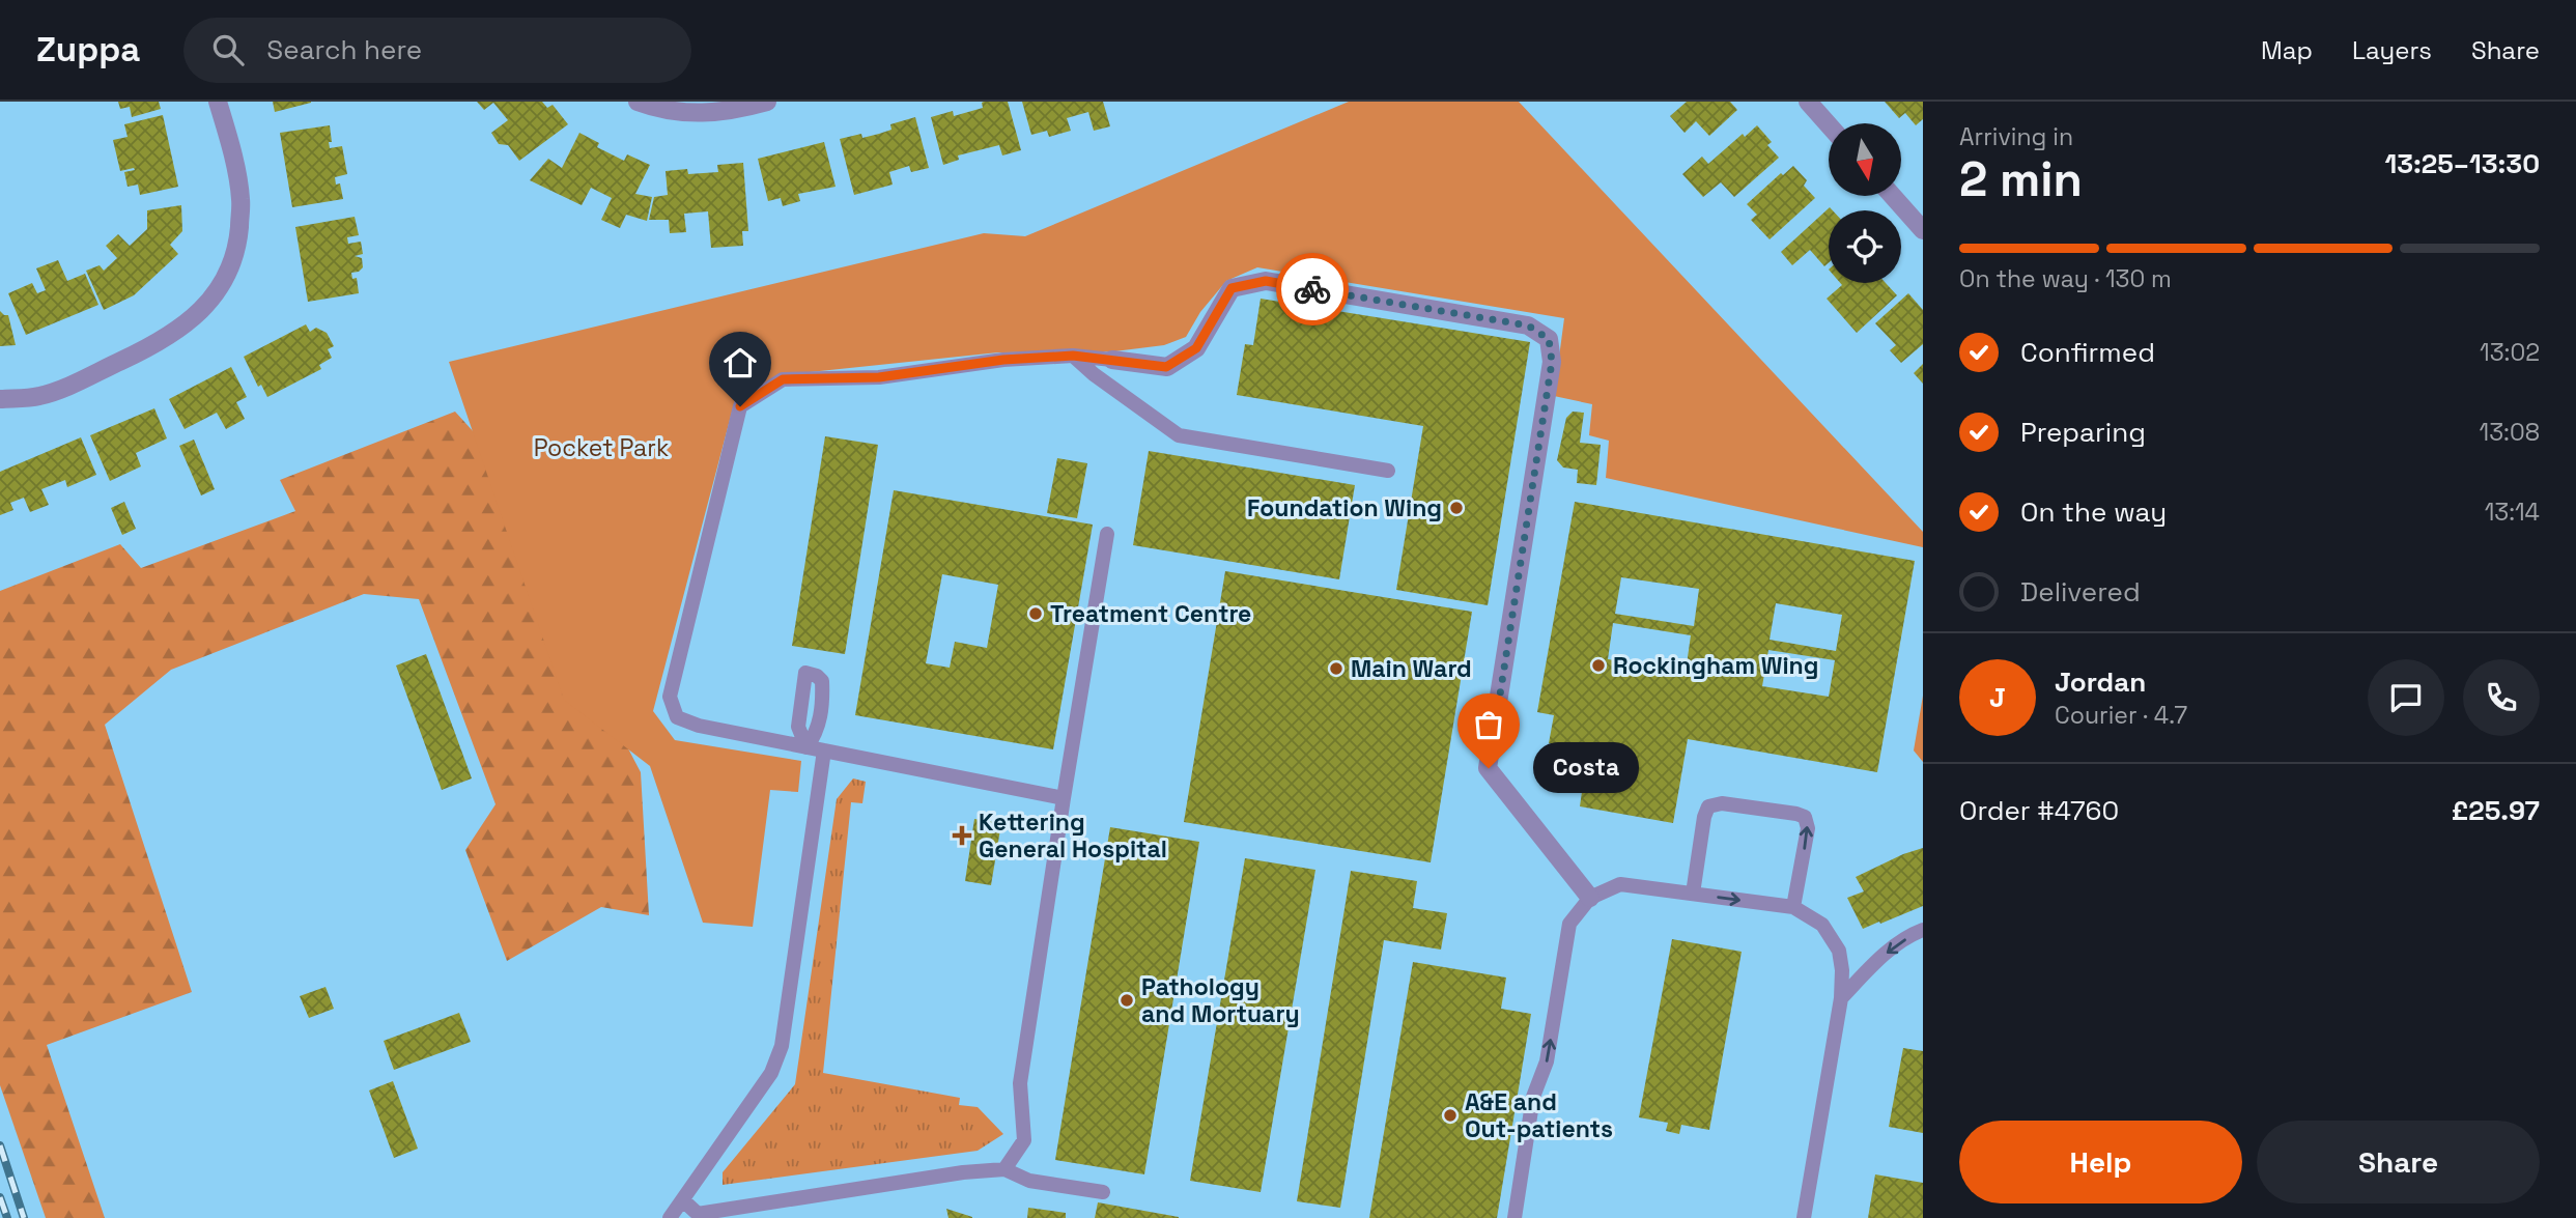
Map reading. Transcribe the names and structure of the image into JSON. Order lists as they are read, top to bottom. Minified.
{"parks":["Pocket Park"],"places":{"other":["Foundation Wing","Treatment Centre","Rockingham Wing","Main Ward","Costa","Pathology and Mortuary","A&E and Out-patients"],"health":["Kettering General Hospital"]},"north":"bottom","page":{"header":"Zuppa","search":"Search here","nav":["Map","Layers","Share"],"heading":["2 min","Arriving in","13:25–13:30"],"panel":["Jordan","Courier · 4.7","Order #4760","£25.97"],"bar":"On the way · 130 m","list":[["Confirmed","13:02"],["Preparing","13:08"],["On the way","13:14"],"Delivered"],"round":"J","bubble":"Costa","buttons":["Help","Share"]}}
